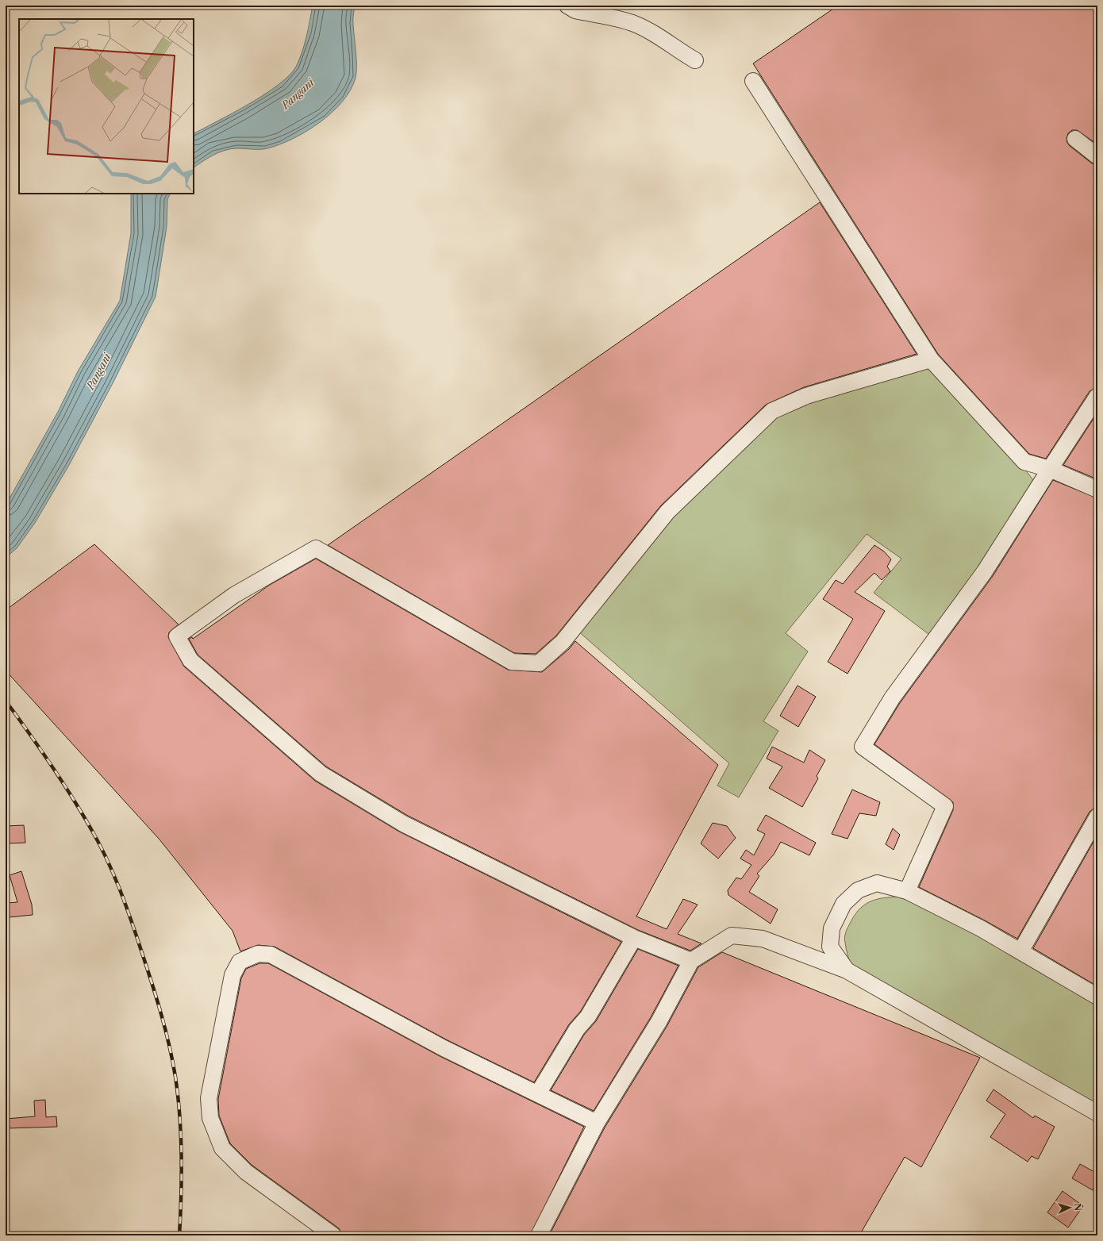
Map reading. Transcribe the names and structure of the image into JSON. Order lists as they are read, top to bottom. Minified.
{"water":["Pangani"],"north":"right"}
